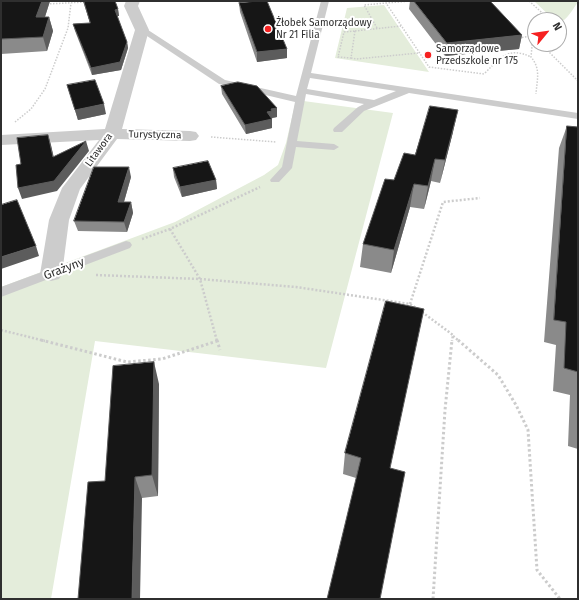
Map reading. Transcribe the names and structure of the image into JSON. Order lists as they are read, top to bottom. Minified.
{"streets":{"street":["Turystyczna","Litawora"],"lane":["Grażyny"]},"crossings":[["Turystyczna","Litawora"],["Litawora","Grażyny"]],"places":["Żłobek Samorządowy Nr 21 Filia","Samorządowe Przedszkole nr 175"],"north":"top right"}
